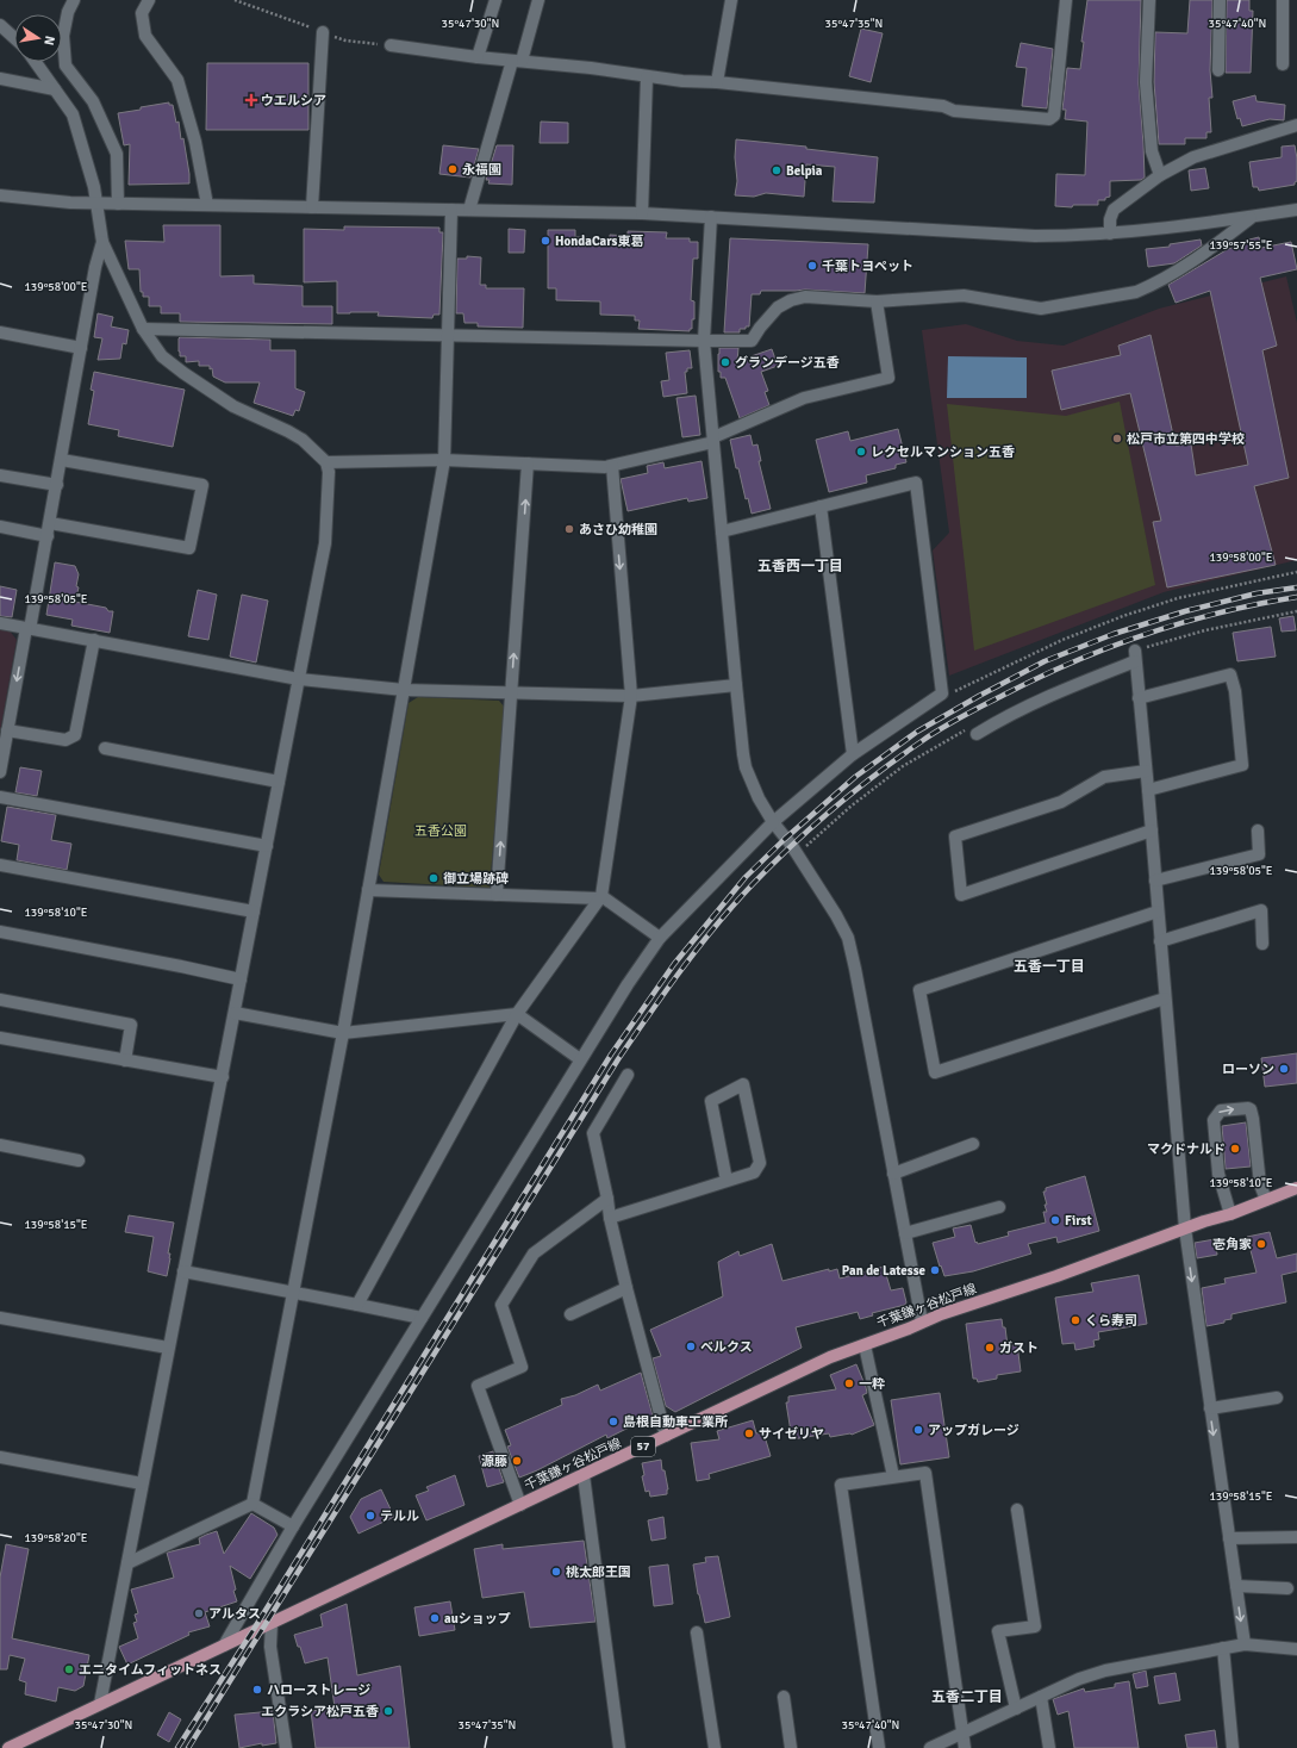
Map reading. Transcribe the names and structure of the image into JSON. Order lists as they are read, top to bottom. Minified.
{"streets":{"main road":["千葉鎌ヶ谷松戸線","57"]},"districts":["五香西一丁目","五香一丁目","五香二丁目"],"parks":["五香公園"],"places":{"health":["ウエルシア"],"other":["永福園","Belpia","HondaCars東葛","千葉トヨペット","グランデージ五香","松戸市立第四中学校","レクセルマンション五香","あさひ幼稚園","御立場跡碑","ローソン","マクドナルド","First","壱角家","Pan de Latesse","くら寿司","ベルクス","ガスト","一粋","島根自動車工業所","アップガレージ","サイゼリヤ","源藤","テルル","桃太郎王国","アルタス","auショップ","エニタイムフィットネス","ハローストレージ","エクラシア松戸五香"]},"north":"right","coordinates":["35°47'30\"N","35°47'35\"N","35°47'40\"N","139°57'55\"E","139°58'00\"E","139°58'05\"E","139°58'10\"E","139°58'15\"E","139°58'20\"E"]}
